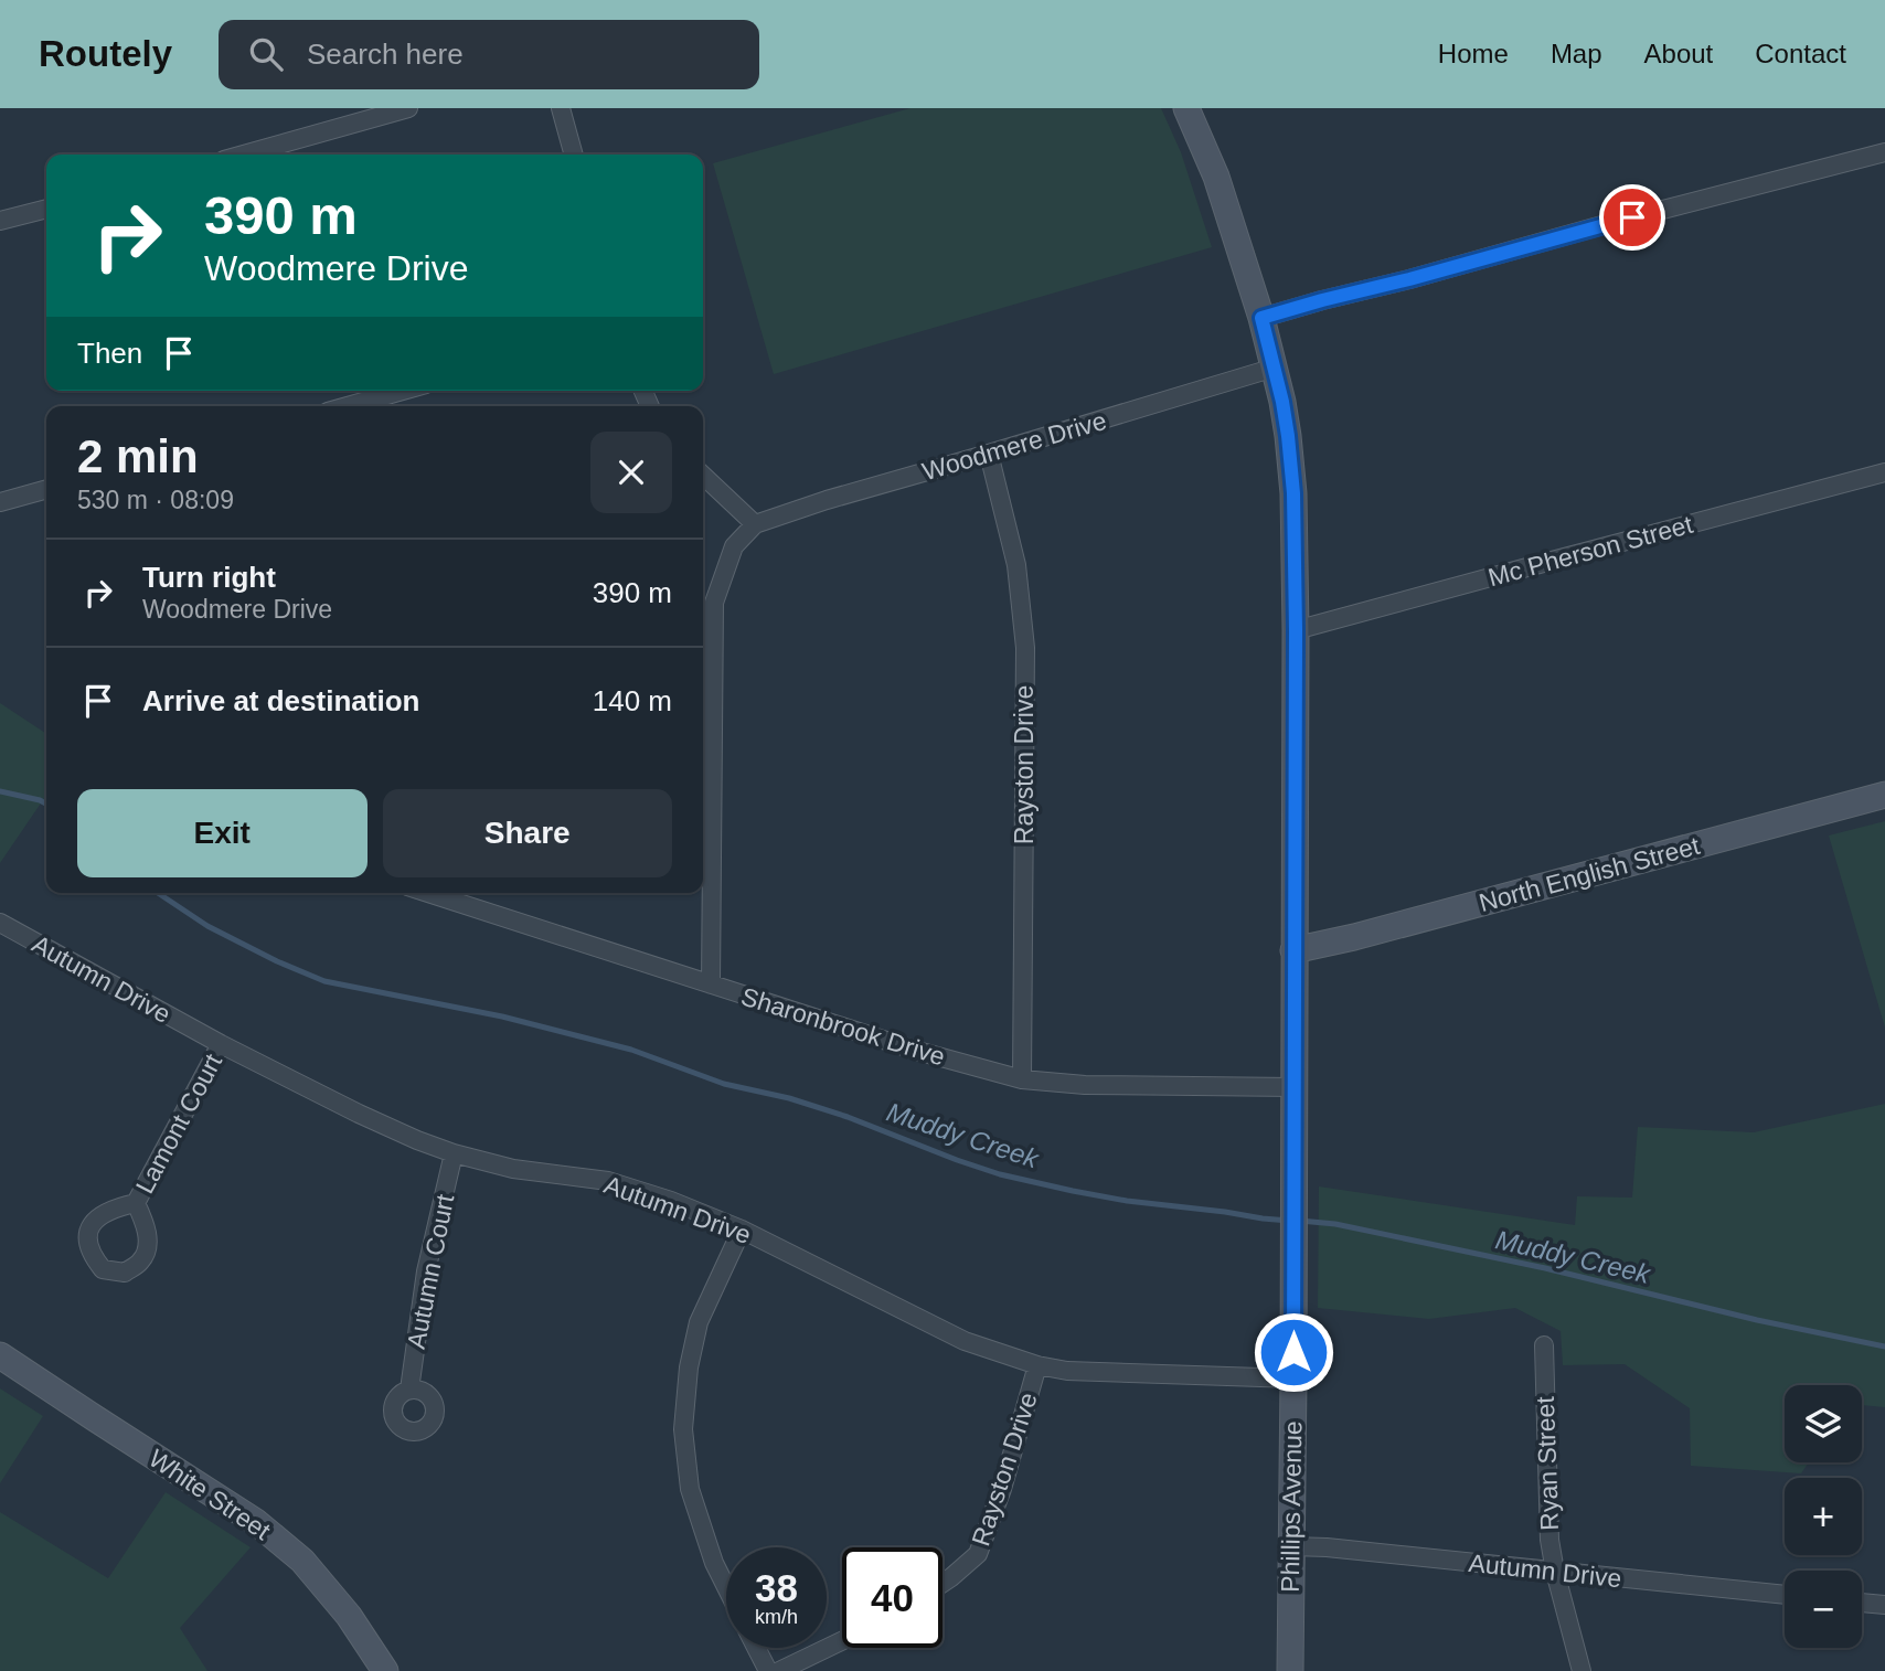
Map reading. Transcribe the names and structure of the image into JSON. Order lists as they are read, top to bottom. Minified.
{"streets":{"street":["Woodmere Drive","Mc Pherson Street","Rayston Drive","North English Street","Autumn Drive","Sharonbrook Drive","Lamont Court","Autumn Court","Ryan Street","White Street","Phillips Avenue"]},"crossings":[["Woodmere Drive","Rayston Drive"],["Woodmere Drive","Phillips Avenue"],["Mc Pherson Street","Phillips Avenue"],["Rayston Drive","Autumn Drive"],["Rayston Drive","Sharonbrook Drive"],["North English Street","Phillips Avenue"],["Autumn Drive","Lamont Court"],["Autumn Drive","Autumn Court"],["Autumn Drive","Ryan Street"],["Autumn Drive","Phillips Avenue"],["Sharonbrook Drive","Phillips Avenue"]],"water":["Muddy Creek"],"page":{"header":"Routely","search":"Search here","nav":["Home","Map","About","Contact"],"turn":["390 m","Woodmere Drive"],"then":"Then","heading":["2 min","530 m · 08:09"],"list":[{"name":"Turn right","note":"Woodmere Drive","value":"390 m"},{"name":"Arrive at destination","value":"140 m"}],"buttons":["Exit","Share"],"map_buttons":["+","−"],"speed":"38 km/h","limit":"40"}}
